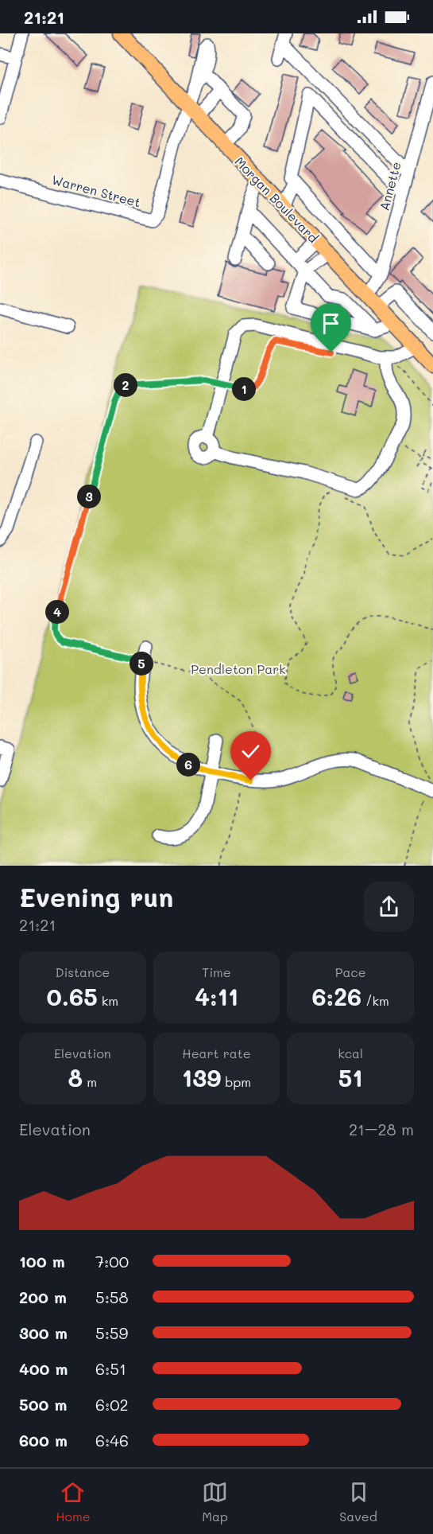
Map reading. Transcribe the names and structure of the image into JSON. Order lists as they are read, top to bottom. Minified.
{"streets":{"main road":["Morgan Boulevard"],"street":["Annette","Warren Street"]},"crossings":[["Annette","Morgan Boulevard"],["Warren Street","Morgan Boulevard"]],"parks":["Pendleton Park"],"page":{"status":"21:21","pins":["2","1","3","4","5","6"],"heading":["Evening run","21:21"],"stats":[["Distance","0.65 km"],["Time","4:11"],["Pace","6:26 /km"],["Elevation","8 m"],["Heart rate","139 bpm"],["kcal","51"]],"chart":["Elevation","21–28 m"],"list":[{"name":"100 m","note":"7:00"},{"name":"200 m","note":"5:58"},{"name":"300 m","note":"5:59"},{"name":"400 m","note":"6:51"},{"name":"500 m","note":"6:02"},{"name":"600 m","note":"6:46"}],"tabs":["Home","Map","Saved"]}}
